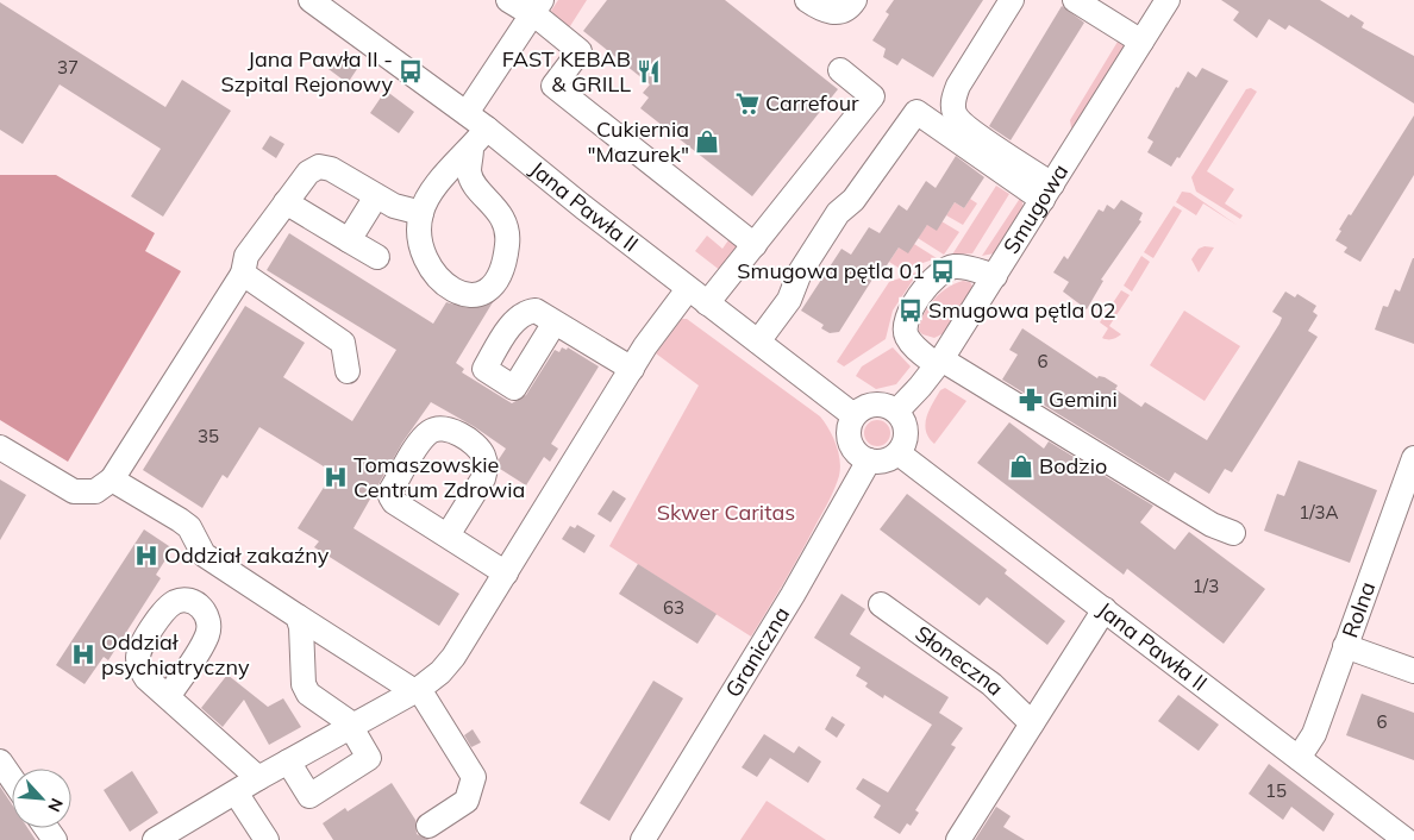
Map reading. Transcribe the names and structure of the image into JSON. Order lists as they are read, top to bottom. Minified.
{"streets":{"street":["Jana Pawła II","Smugowa","Rolna","Graniczna","Słoneczna"]},"crossings":[["Jana Pawła II","Smugowa"],["Jana Pawła II","Rolna"],["Jana Pawła II","Graniczna"],["Smugowa","Graniczna"]],"parks":["Skwer Caritas"],"places":{"bus stop":["Jana Pawła II - Szpital Rejonowy","Smugowa pętla 01","Smugowa pętla 02"],"restaurant":["FAST KEBAB & GRILL"],"supermarket":["Carrefour"],"shop":["Cukiernia \"Mazurek\"","Bodzio"],"pharmacy":["Gemini"],"hospital":["Tomaszowskie Centrum Zdrowia","Oddział zakaźny","Oddział psychiatryczny"]},"house_numbers":["37","6","35","1/3A","1/3","63","6","15"],"north":"bottom right"}
